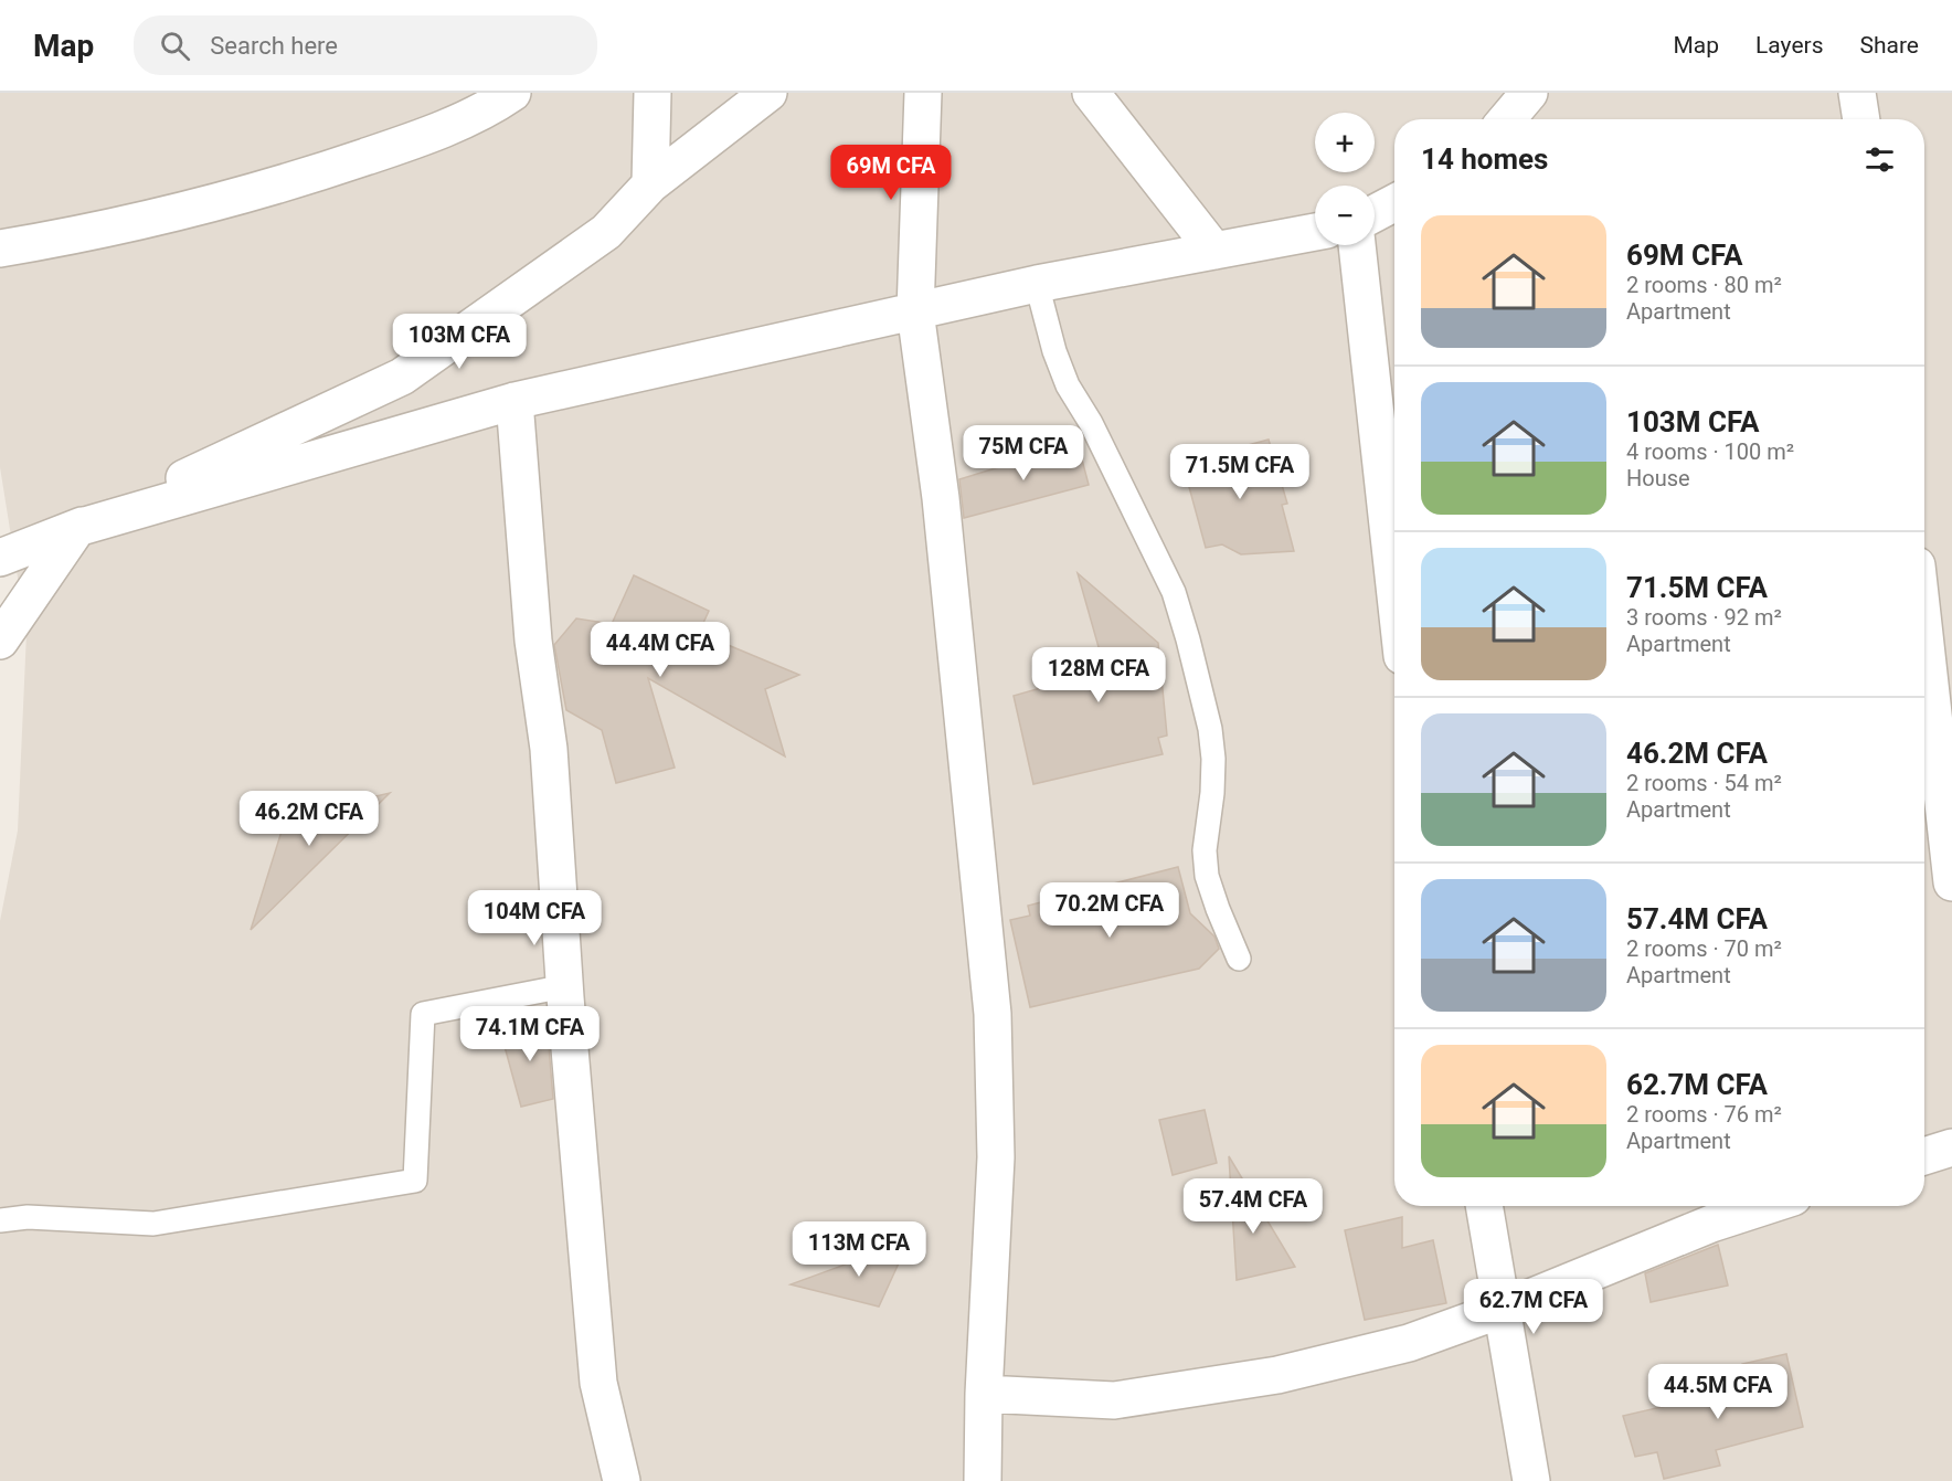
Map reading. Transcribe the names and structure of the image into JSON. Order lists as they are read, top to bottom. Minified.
{"page":{"header":"Map","search":"Search here","nav":["Map","Layers","Share"],"map_buttons":["+","−"],"heading":"14 homes","price":["69M CFA","103M CFA","75M CFA","71.5M CFA","44.4M CFA","128M CFA","46.2M CFA","70.2M CFA","104M CFA","74.1M CFA","57.4M CFA","113M CFA","62.7M CFA","44.5M CFA"],"list":[{"name":"69M CFA","note":"2 rooms · 80 m² · Apartment"},{"name":"103M CFA","note":"4 rooms · 100 m² · House"},{"name":"71.5M CFA","note":"3 rooms · 92 m² · Apartment"},{"name":"46.2M CFA","note":"2 rooms · 54 m² · Apartment"},{"name":"57.4M CFA","note":"2 rooms · 70 m² · Apartment"},{"name":"62.7M CFA","note":"2 rooms · 76 m² · Apartment"}]}}
